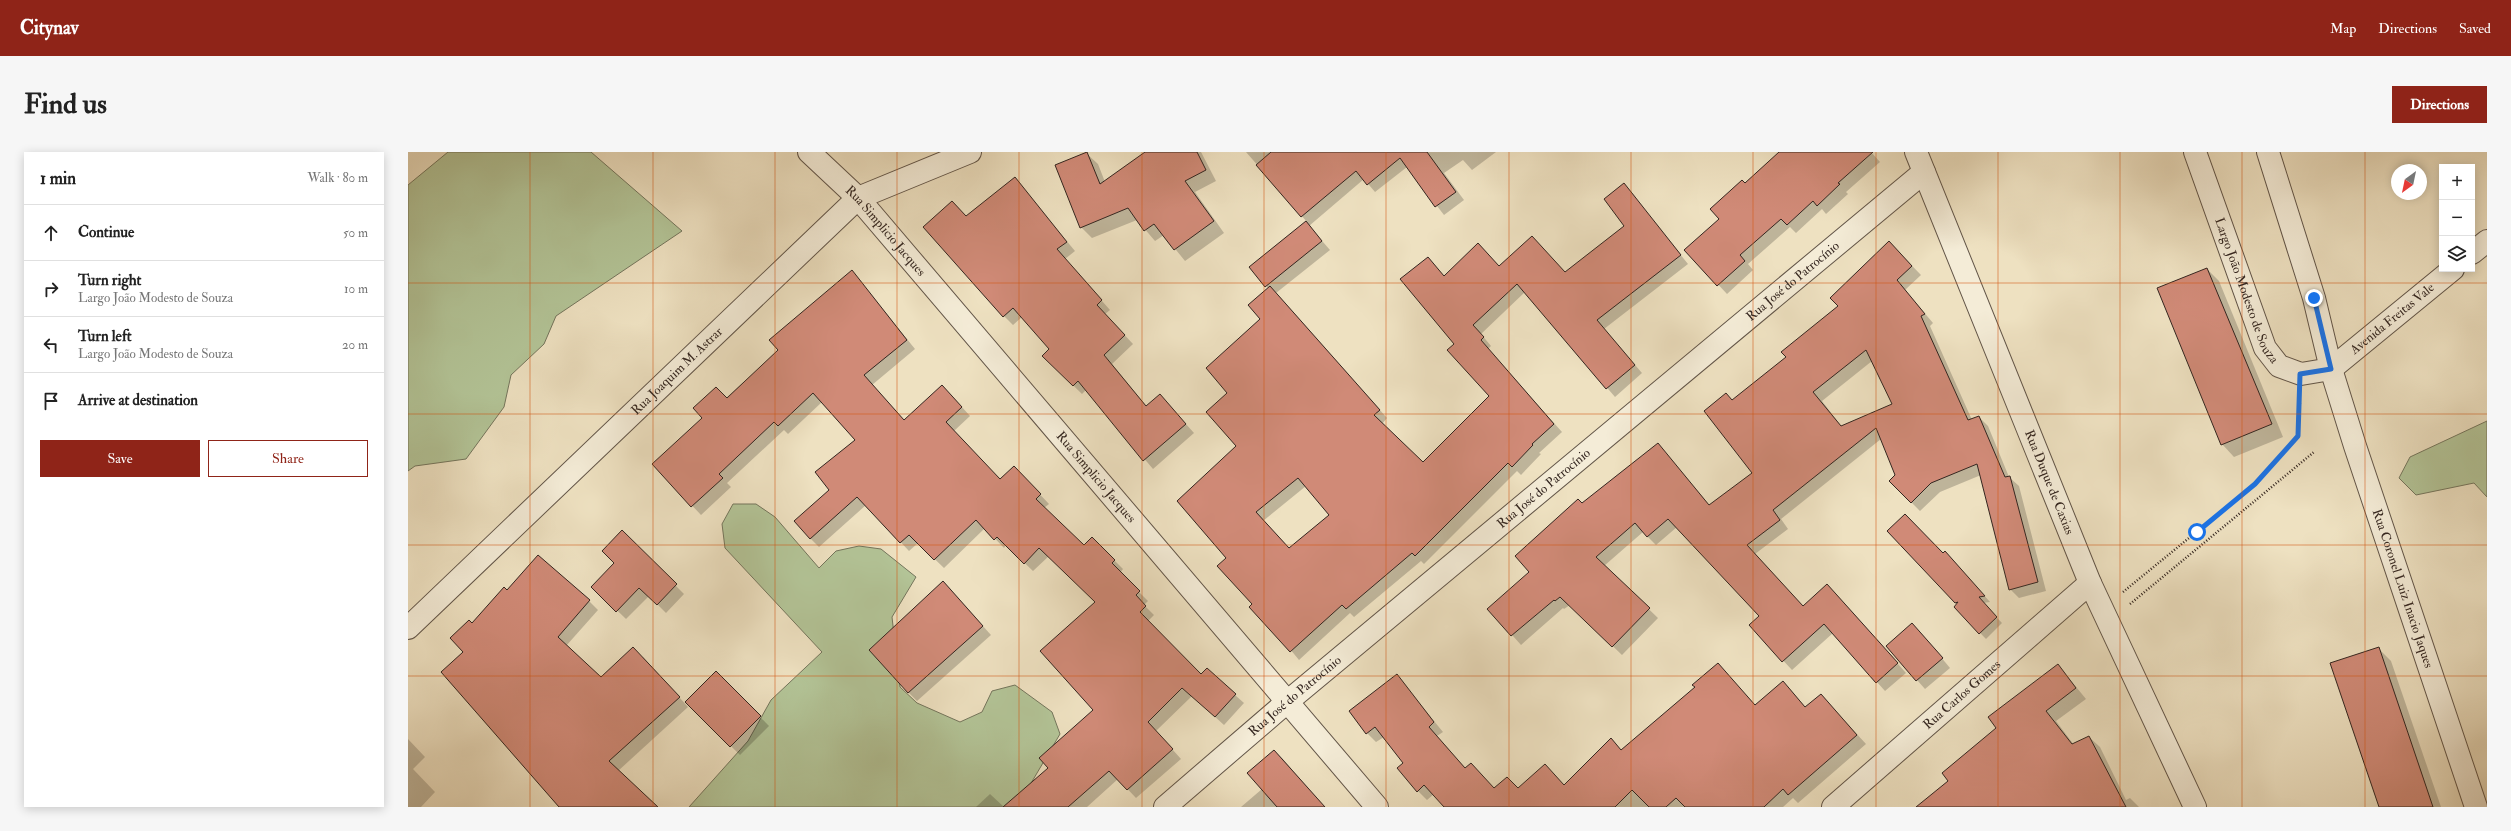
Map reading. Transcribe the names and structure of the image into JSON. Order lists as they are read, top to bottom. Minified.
{"streets":{"street":["Rua Simplicio Jacques","Rua José do Patrocínio","Largo João Modesto de Souza","Avenida Freitas Vale","Rua Joaquim M. Astrar","Rua Duque de Caxias","Rua Coronel Luiz Inacio Jaques","Rua Carlos Gomes"]},"crossings":[["Rua Simplicio Jacques","Rua José do Patrocínio"],["Rua Simplicio Jacques","Rua Joaquim M. Astrar"],["Rua José do Patrocínio","Rua Duque de Caxias"],["Avenida Freitas Vale","Rua Coronel Luiz Inacio Jaques"],["Rua Duque de Caxias","Rua Carlos Gomes"]],"north":"bottom left","page":{"header":"Citynav","nav":["Map","Directions","Saved"],"buttons":["Directions",["Save","Share"]],"title":"Find us","heading":["1 min","Walk · 80 m"],"map_buttons":["+","−"],"list":[["Continue","50 m"],["Turn right","Largo João Modesto de Souza","10 m"],["Turn left","Largo João Modesto de Souza","20 m"],"Arrive at destination"]}}
